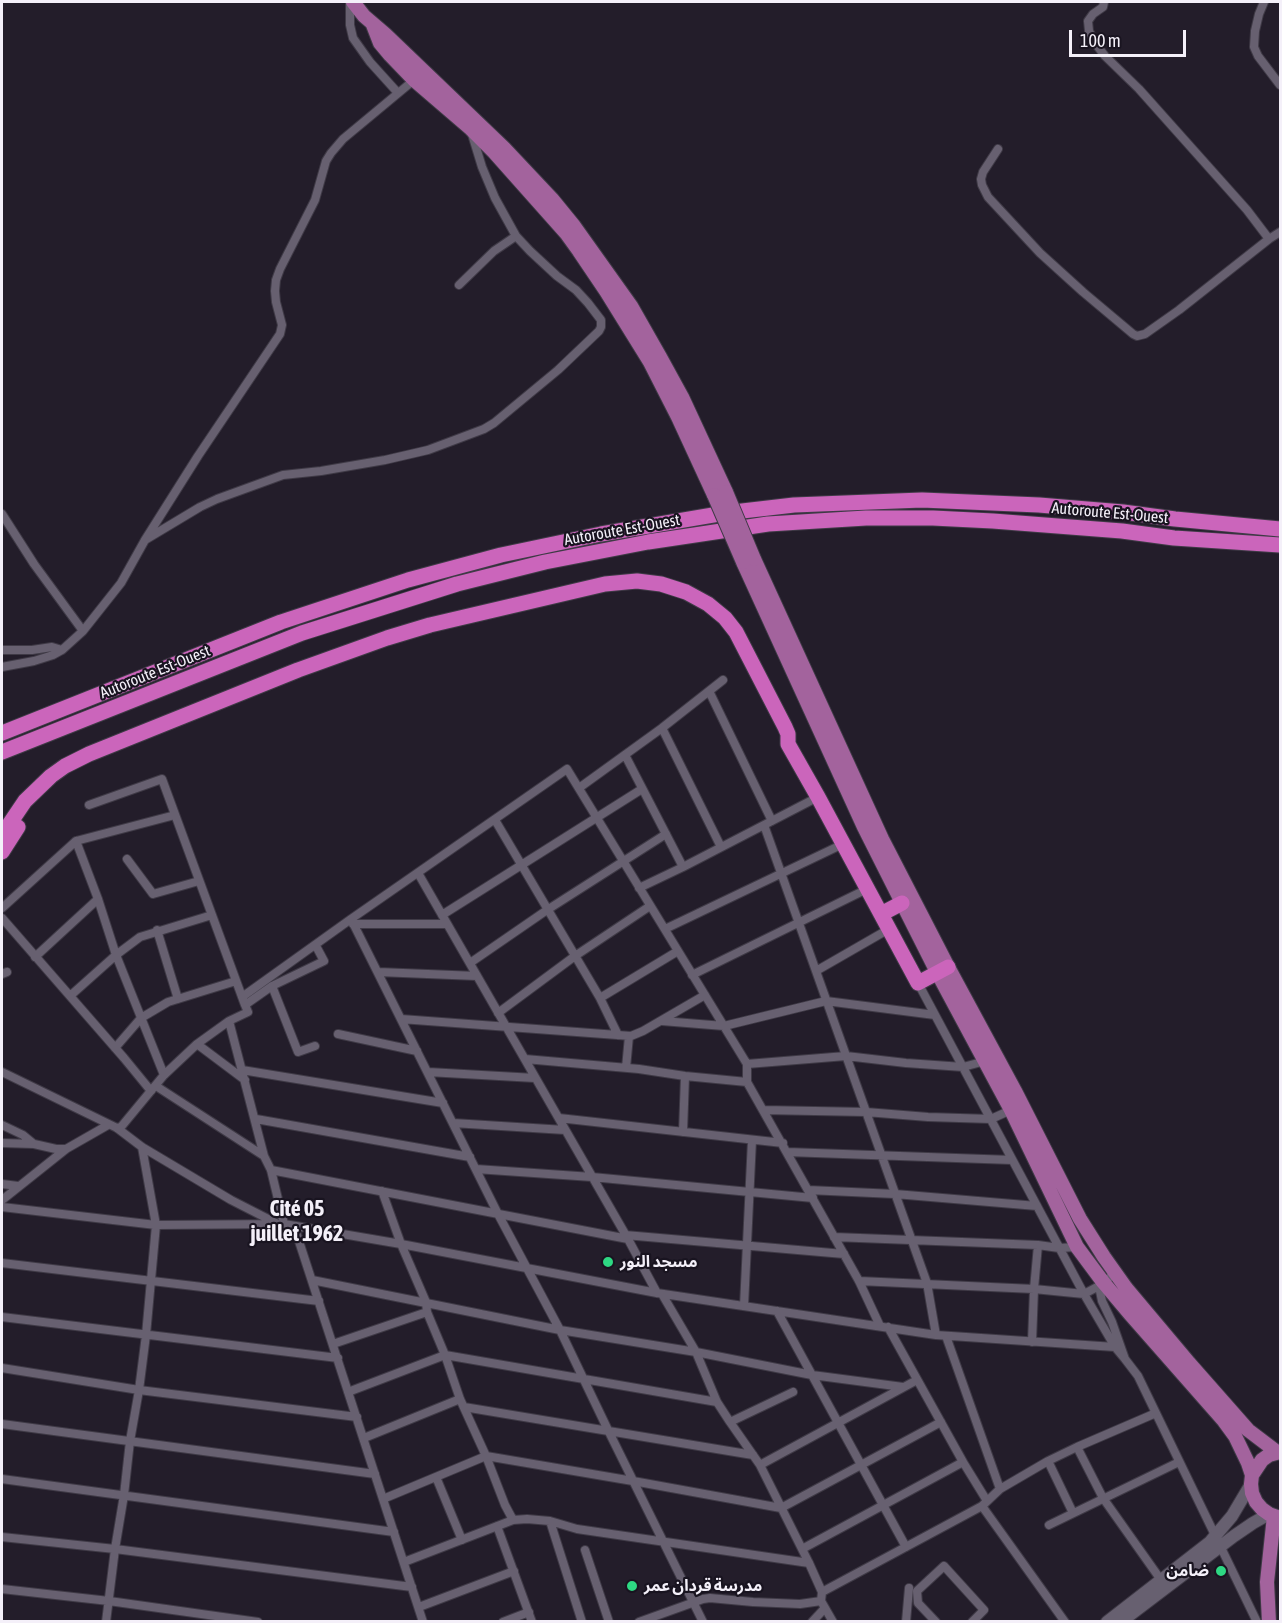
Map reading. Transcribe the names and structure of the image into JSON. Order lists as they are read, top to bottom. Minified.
{"streets":{"highway":["Autoroute Est-Ouest"]},"districts":["Cité 05 juillet 1962"],"places":["مسجد النور","ضامن","مدرسة قردان عمر"],"scale_bar":"100 m"}
